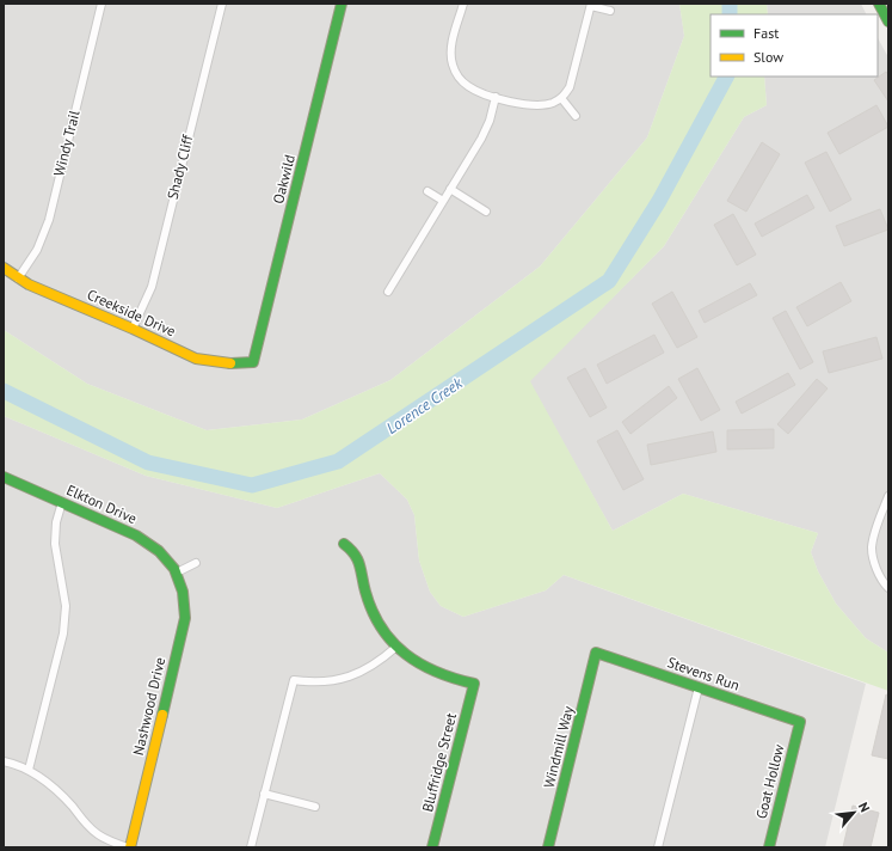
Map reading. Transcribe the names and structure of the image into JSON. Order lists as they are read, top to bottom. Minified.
{"streets":{"street":["Windy Trail","Shady Cliff","Oakwild","Creekside Drive","Elkton Drive","Stevens Run","Nashwood Drive","Windmill Way","Bluffridge Street","Goat Hollow"]},"crossings":[["Windy Trail","Creekside Drive"],["Shady Cliff","Creekside Drive"],["Oakwild","Creekside Drive"],["Elkton Drive","Nashwood Drive"],["Stevens Run","Windmill Way"],["Stevens Run","Goat Hollow"]],"water":["Lorence Creek"],"legend":["Fast","Slow"],"north":"top right"}
